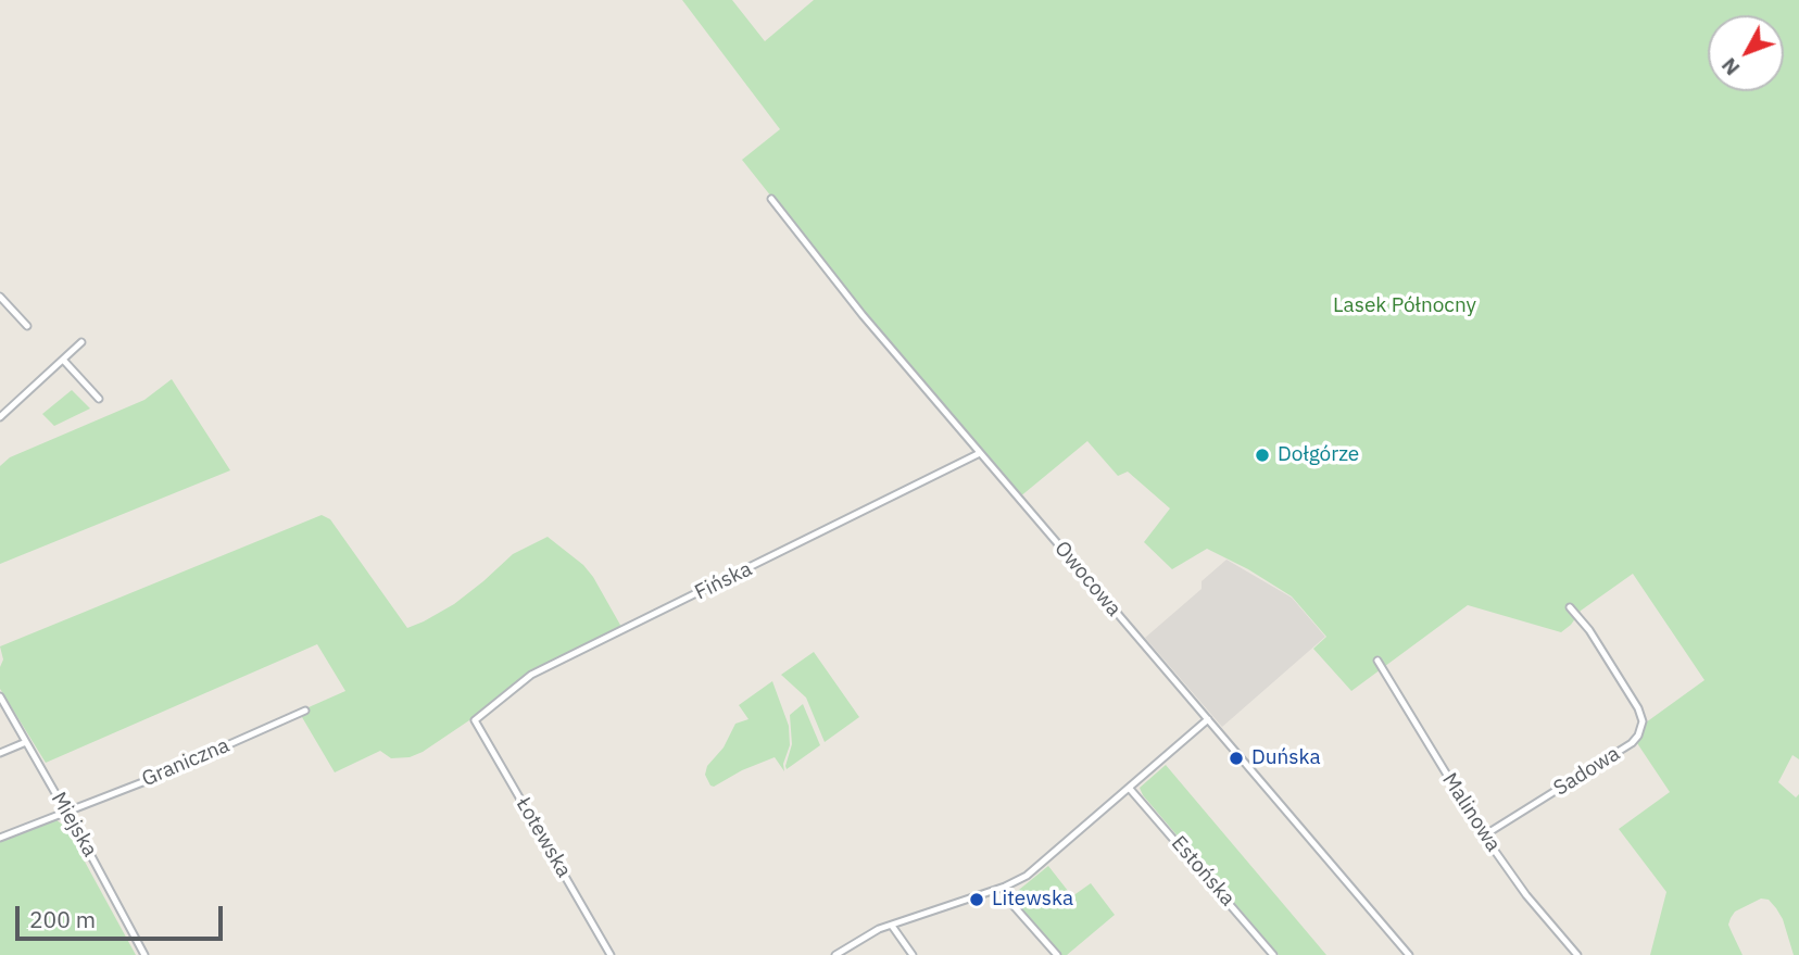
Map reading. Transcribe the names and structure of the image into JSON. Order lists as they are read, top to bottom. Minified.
{"streets":{"street":["Owocowa","Fińska","Graniczna","Sadowa","Malinowa","Miejska","Łotewska","Estońska"]},"crossings":[["Owocowa","Fińska"],["Fińska","Łotewska"],["Graniczna","Miejska"],["Sadowa","Malinowa"]],"parks":["Lasek Północny"],"places":["Dołgórze","Duńska","Litewska"],"scale_bar":"200 m","north":"bottom left"}
